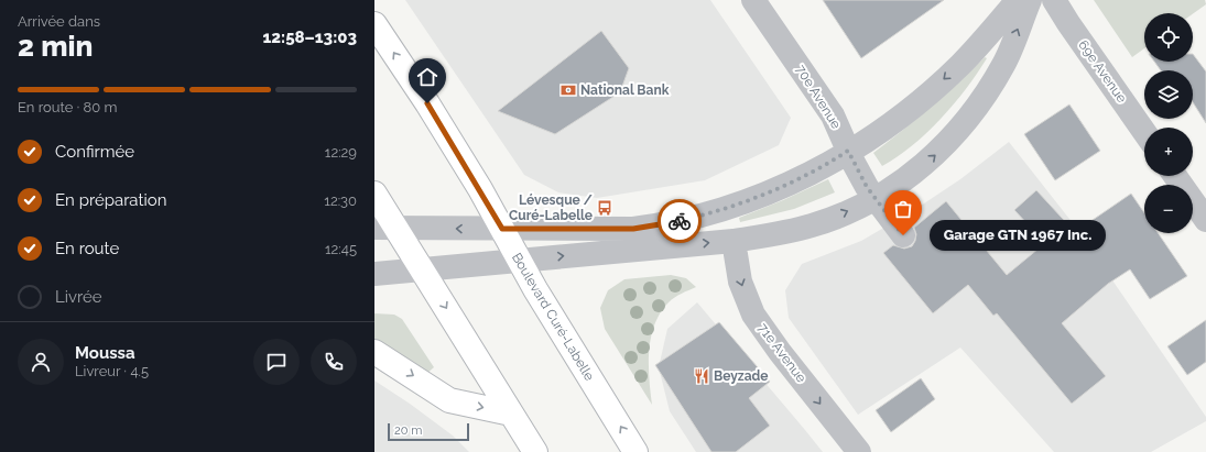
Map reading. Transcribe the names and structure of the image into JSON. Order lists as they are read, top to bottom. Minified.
{"streets":{"main road":["Boulevard Curé-Labelle"],"street":["69e Avenue","70e Avenue","71e Avenue"]},"one_way":["71e Avenue"],"places":{"bank":["National Bank"],"bus stop":["Lévesque / Curé-Labelle"],"other":["Garage GTN 1967 Inc."],"restaurant":["Beyzade"]},"scale_bar":"20 m","page":{"heading":["2 min","Arrivée dans","12:58–13:03"],"panel":["Moussa","Livreur · 4.5"],"map_buttons":["+","−"],"bar":"En route · 80 m","list":[["Confirmée","12:29"],["En préparation","12:30"],["En route","12:45"],"Livrée"],"bubble":"Garage GTN 1967 Inc.","scale":"20 m"}}
